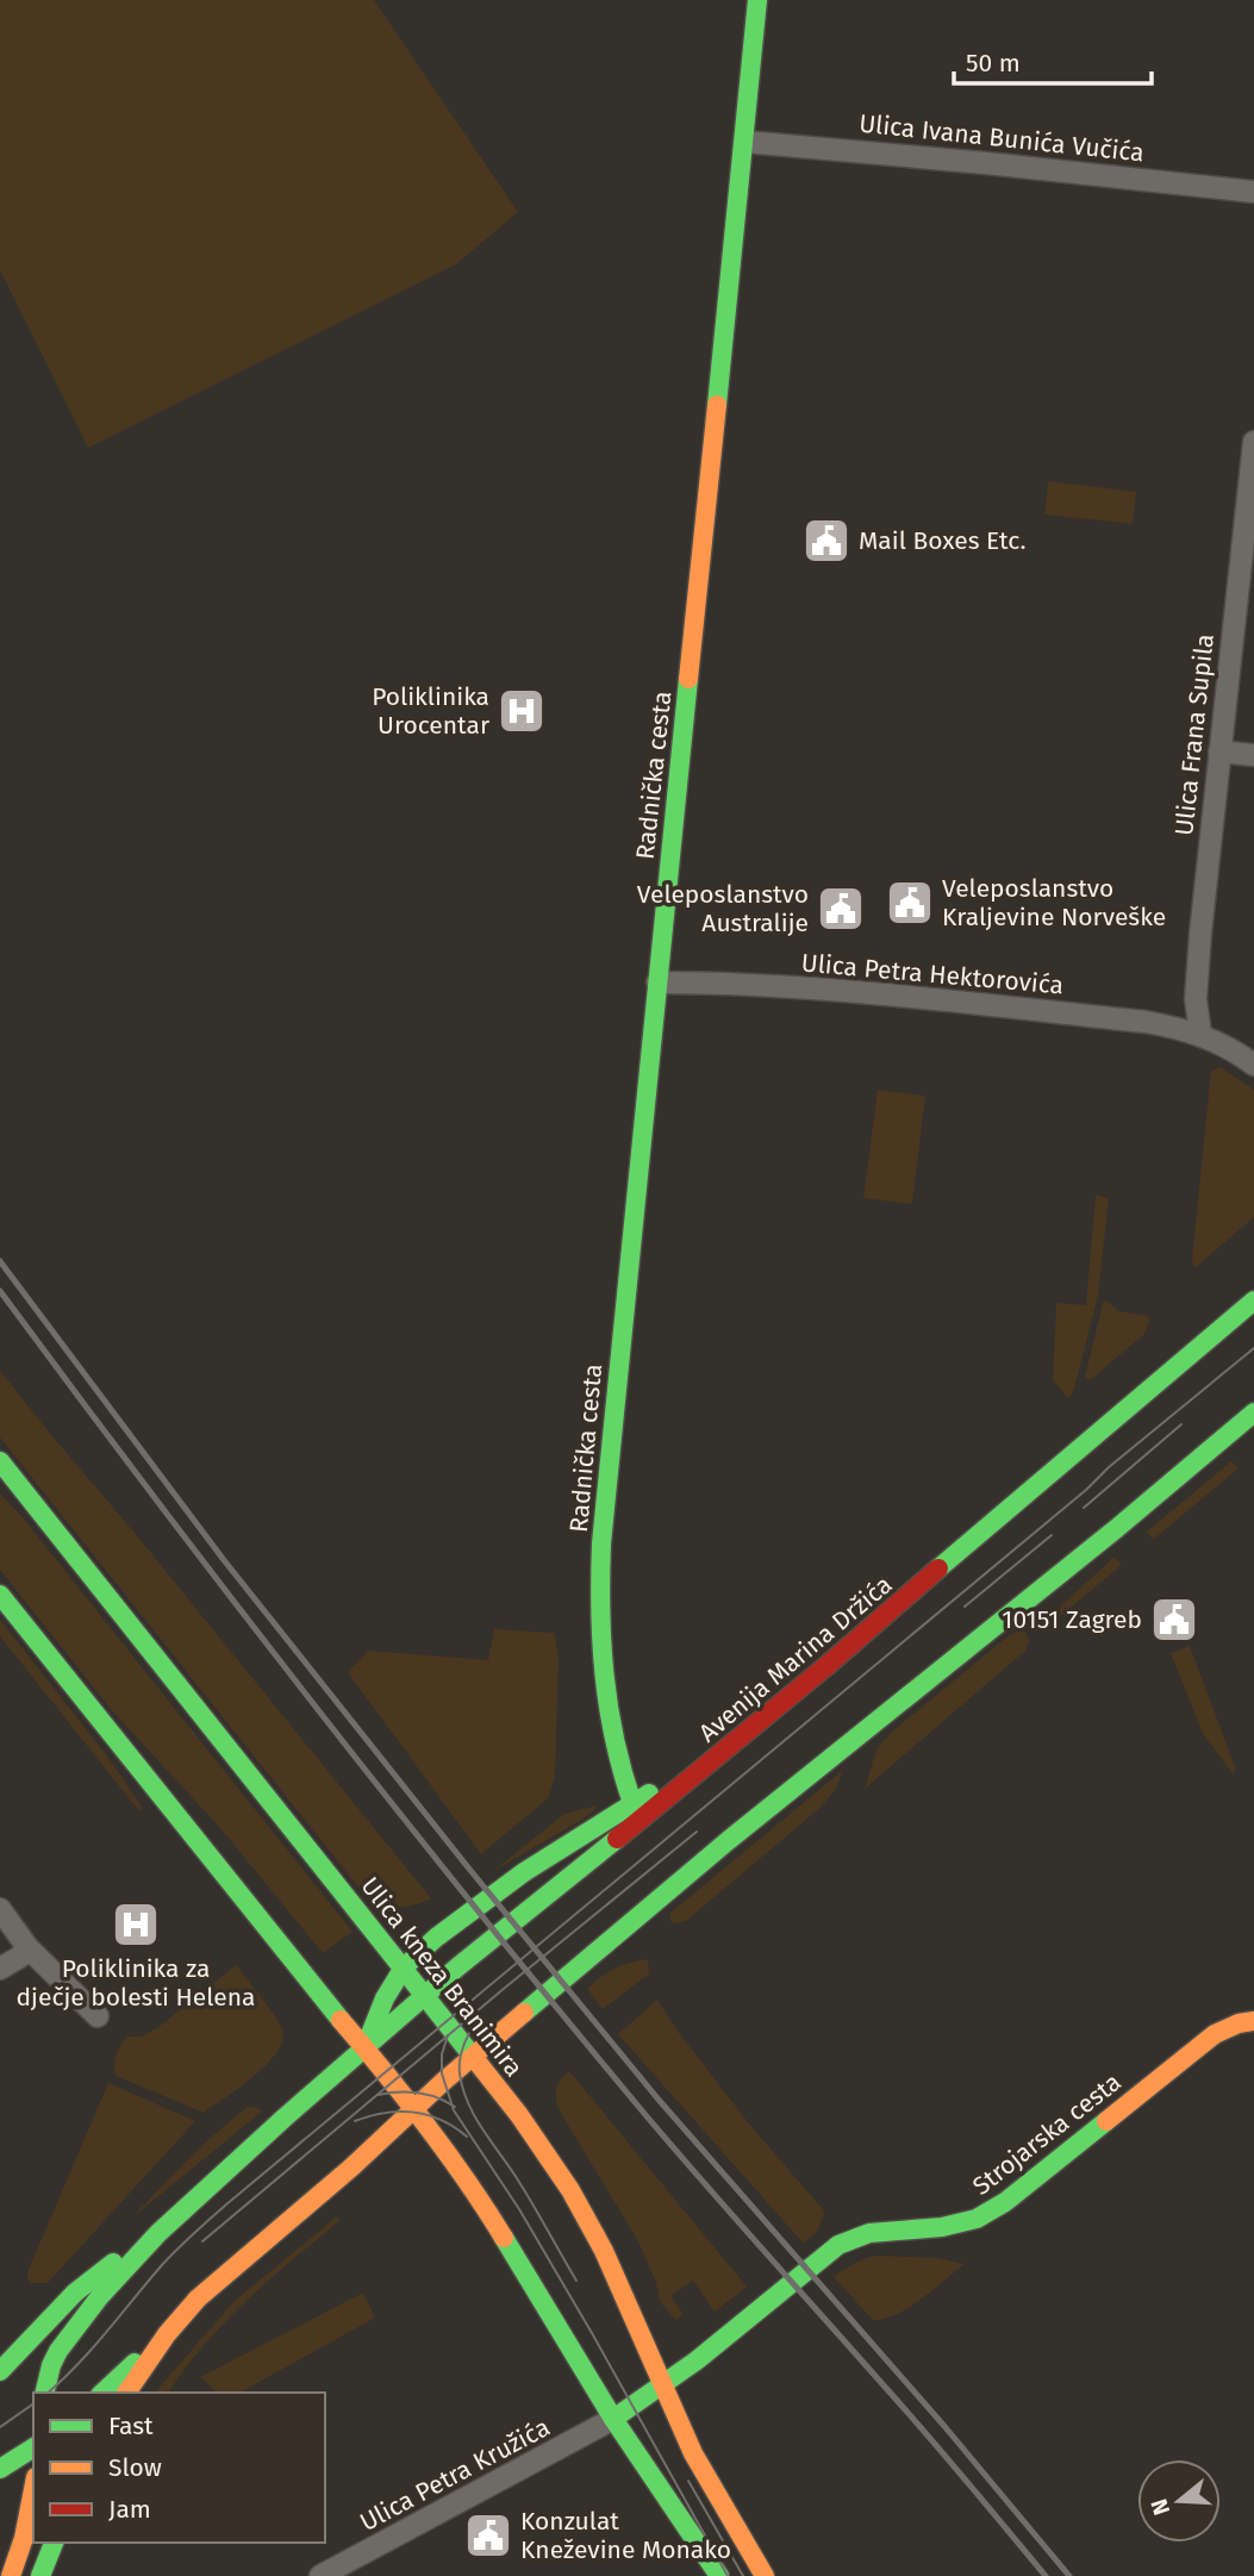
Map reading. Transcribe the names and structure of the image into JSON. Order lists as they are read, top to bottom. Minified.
{"streets":{"main road":["Radnička cesta","Avenija Marina Držića","Ulica kneza Branimira","Strojarska cesta"],"street":["Ulica Ivana Bunića Vučića","Ulica Frana Supila","Ulica Petra Hektorovića","Ulica Petra Kružića"]},"crossings":[["Ulica Ivana Bunića Vučića","Radnička cesta"],["Ulica Frana Supila","Ulica Petra Hektorovića"],["Radnička cesta","Ulica Petra Hektorovića"],["Avenija Marina Držića","Ulica kneza Branimira"],["Ulica kneza Branimira","Strojarska cesta"],["Strojarska cesta","Ulica Petra Kružića"]],"places":{"public building":["Mail Boxes Etc.","Veleposlanstvo Kraljevine Norveške","Veleposlanstvo Australije","10151 Zagreb","Konzulat Kneževine Monako"],"hospital":["Poliklinika Urocentar","Poliklinika za dječje bolesti Helena"]},"legend":["Fast","Slow","Jam"],"scale_bar":"50 m","north":"left"}
